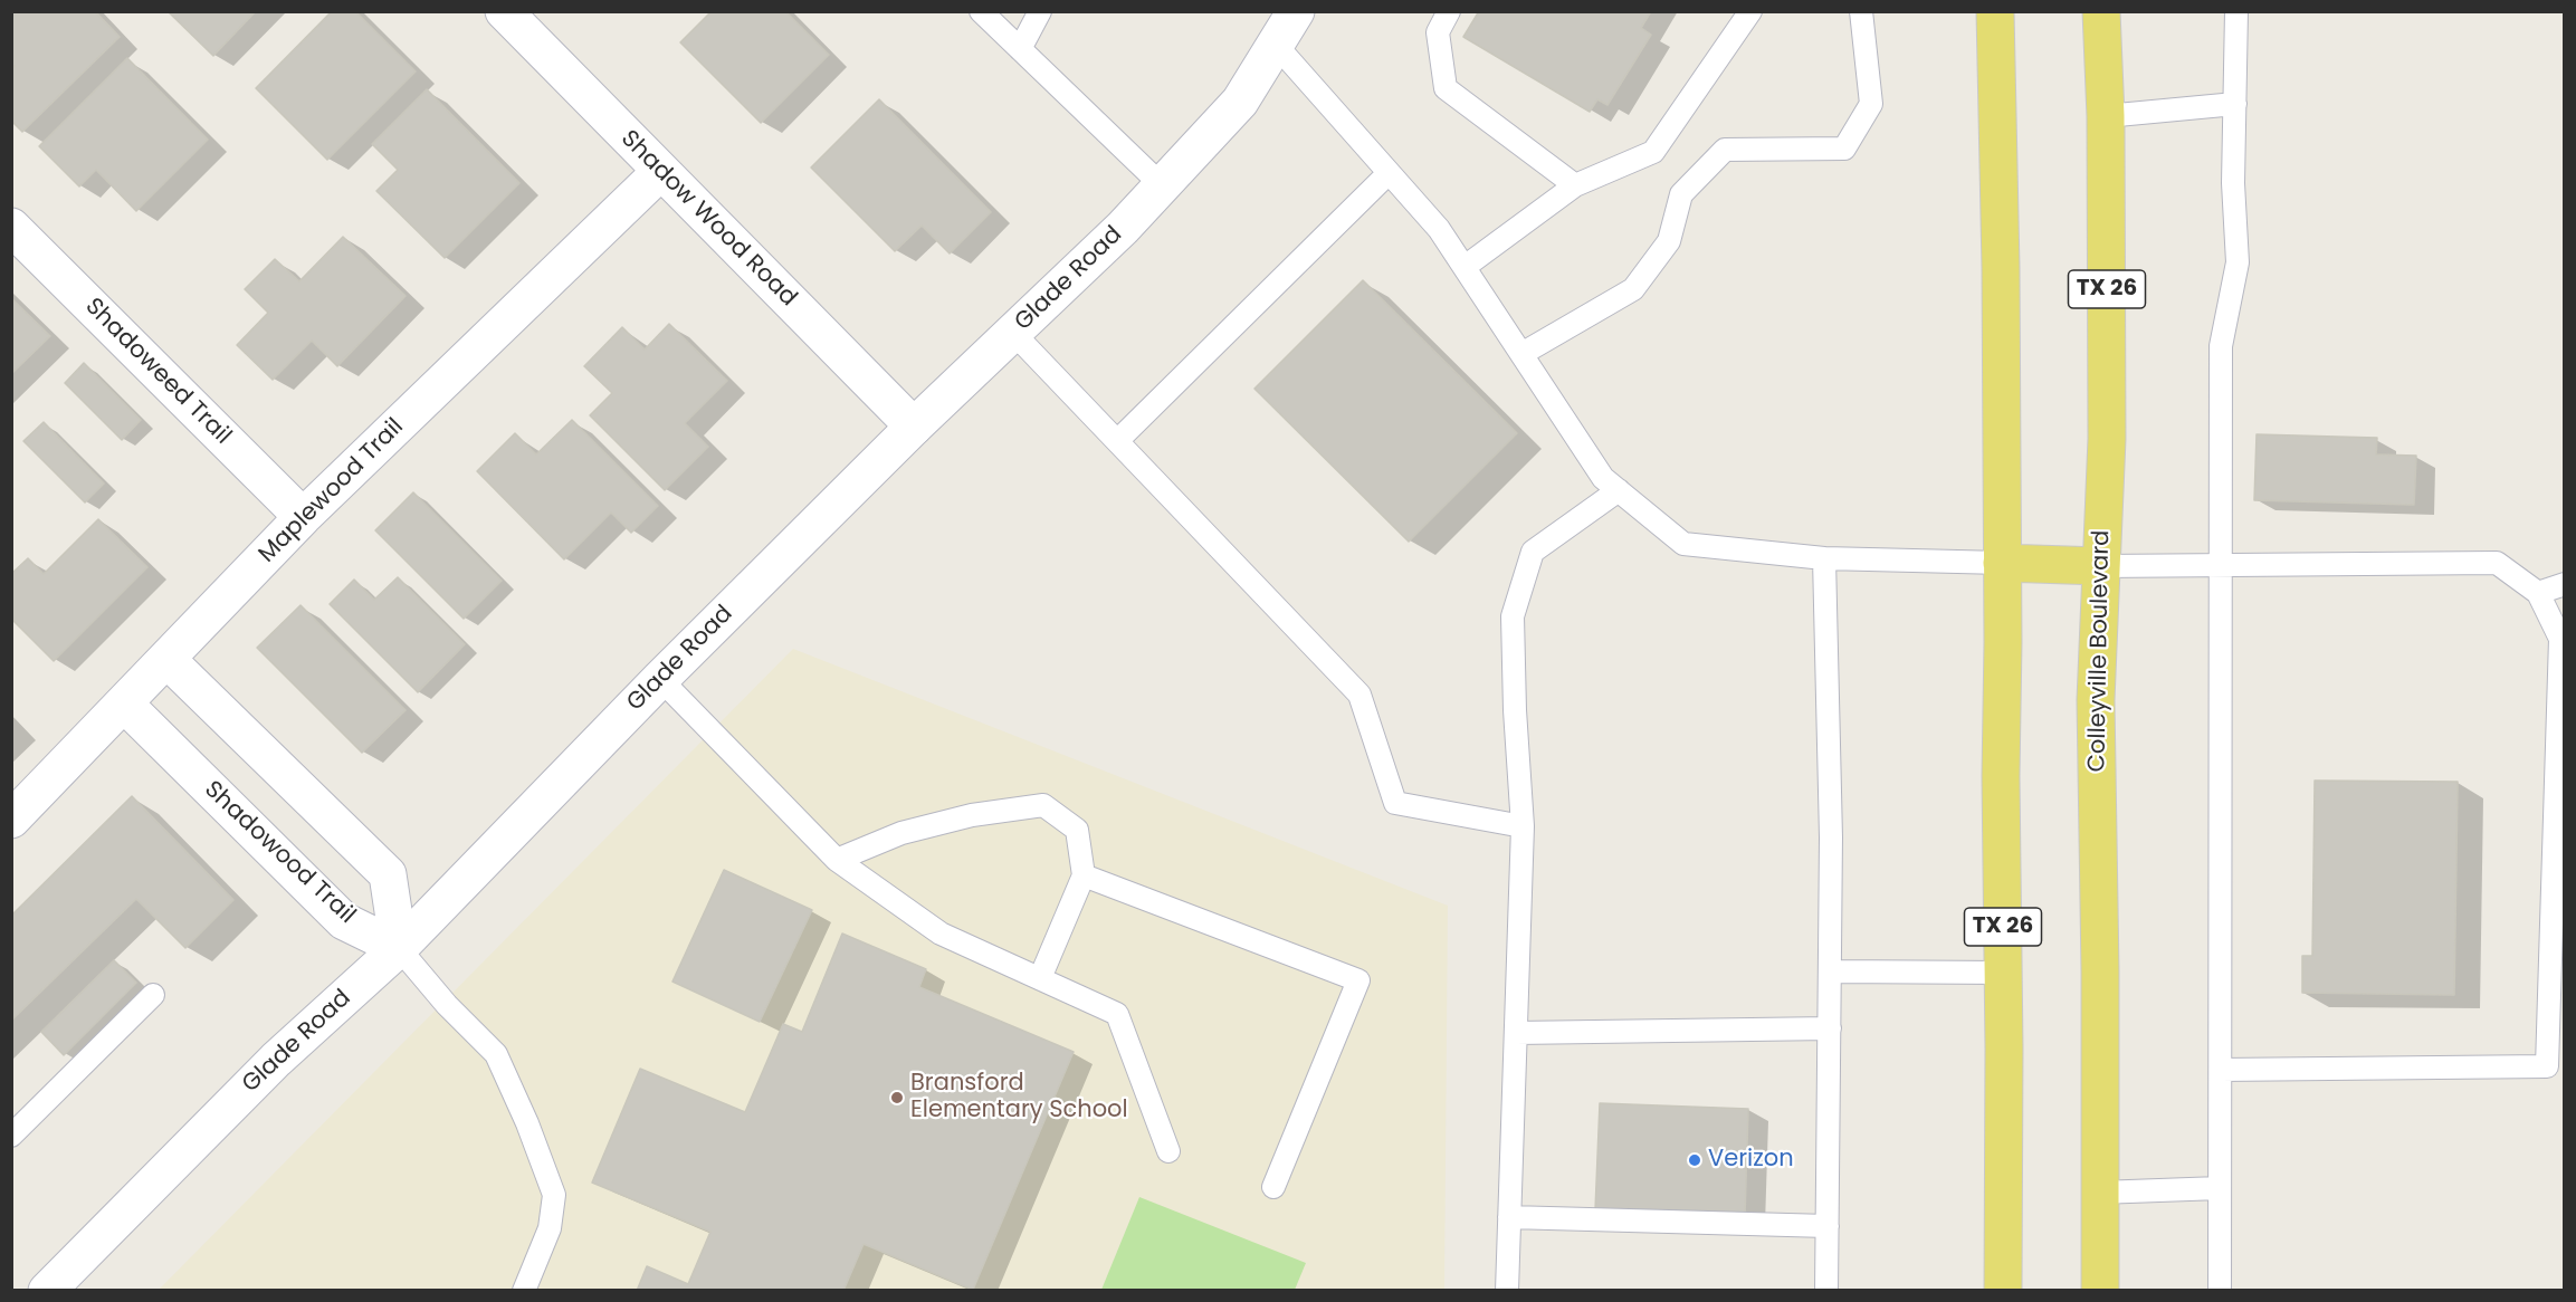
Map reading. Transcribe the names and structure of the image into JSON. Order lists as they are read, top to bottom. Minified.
{"streets":{"main road":["TX 26","Colleyville Boulevard"],"street":["Shadow Wood Road","Glade Road","Shadoweed Trail","Maplewood Trail","Shadowood Trail"]},"crossings":[["Shadow Wood Road","Glade Road"],["Shadow Wood Road","Maplewood Trail"],["Glade Road","Shadowood Trail"],["Shadoweed Trail","Maplewood Trail"],["Maplewood Trail","Shadowood Trail"]],"places":["Bransford Elementary School","Verizon"]}
